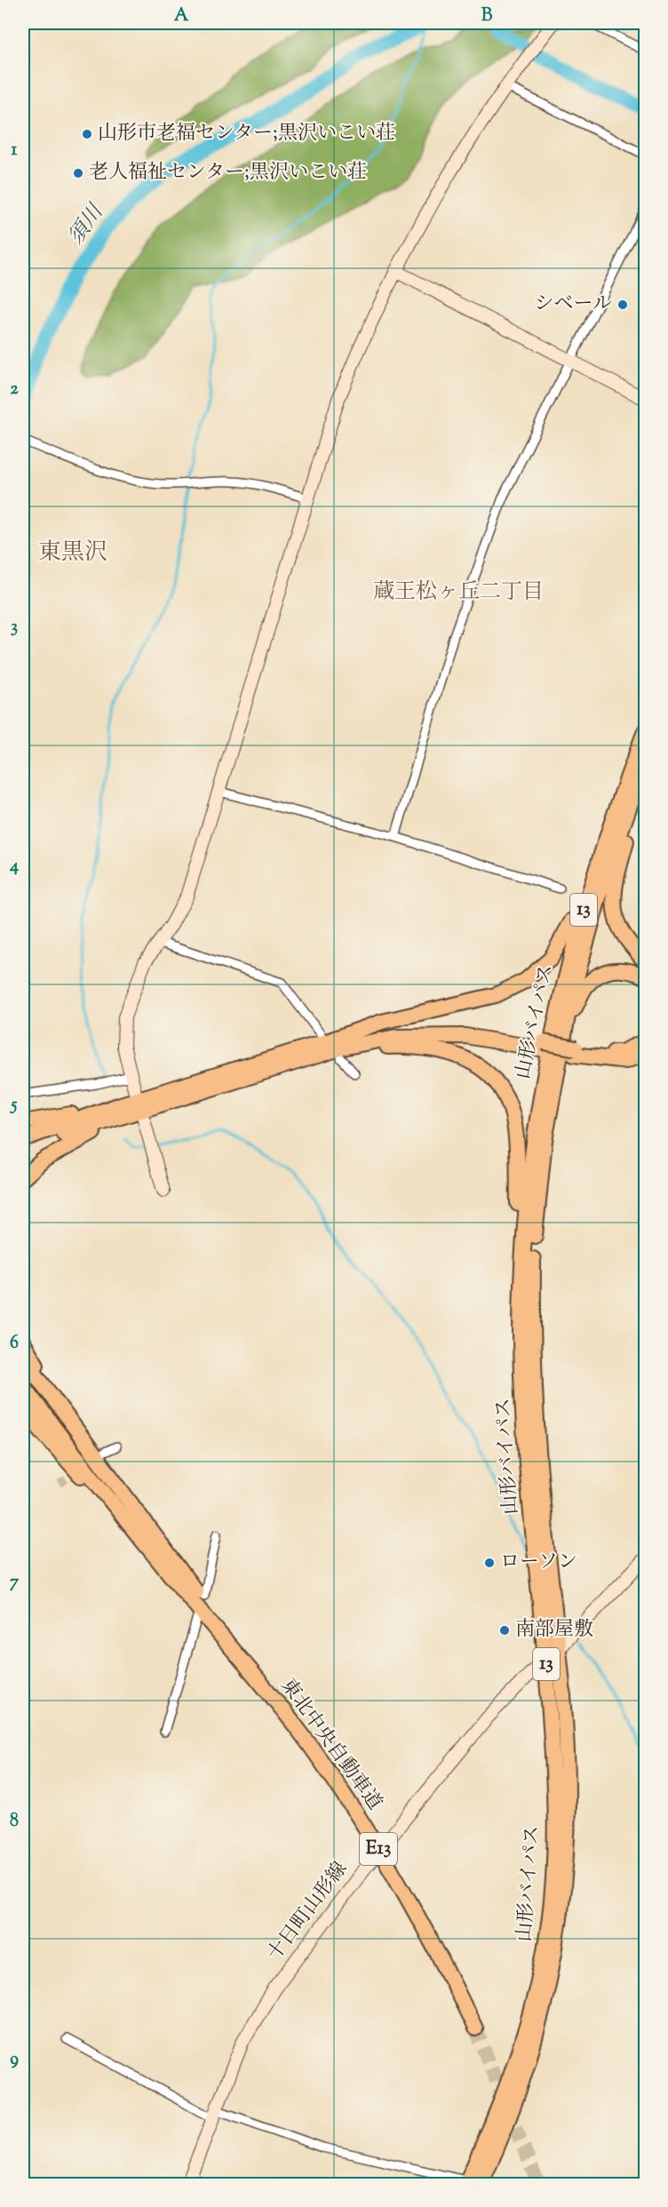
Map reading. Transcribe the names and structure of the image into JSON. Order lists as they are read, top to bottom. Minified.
{"streets":{"highway":["13","山形バイパス","東北中央自動車道","E13"],"street":["十日町山形線"]},"crossings":[["山形バイパス","十日町山形線"]],"districts":["東黒沢","蔵王松ヶ丘二丁目"],"water":["須川"],"places":["山形市老福センター;黒沢いこい荘","老人福祉センター;黒沢いこい荘","シベール","ローソン","南部屋敷"],"grid":{"columns":["A","B"],"rows":["1","2","3","4","5","6","7","8","9"]}}
